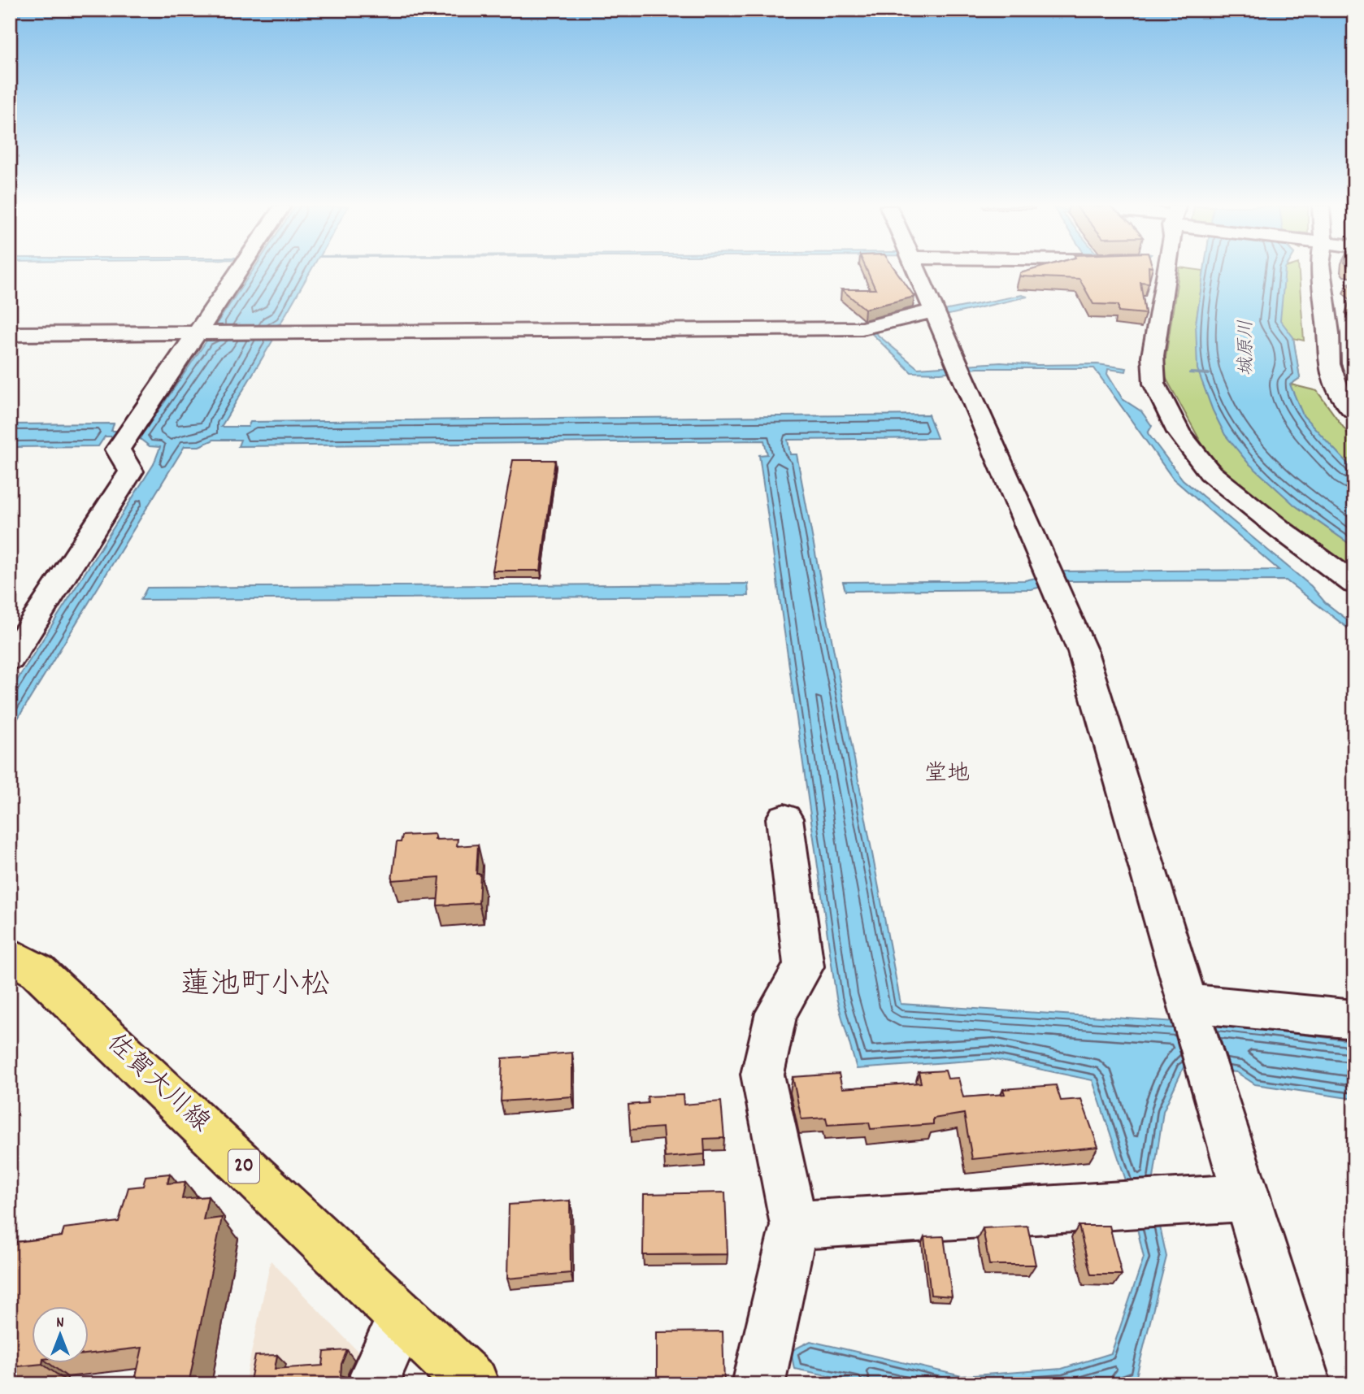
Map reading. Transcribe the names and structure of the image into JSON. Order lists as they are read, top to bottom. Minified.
{"streets":{"main road":["佐賀大川線","20"]},"districts":["堂地","蓮池町小松"],"water":["城原川"],"north":"top"}
